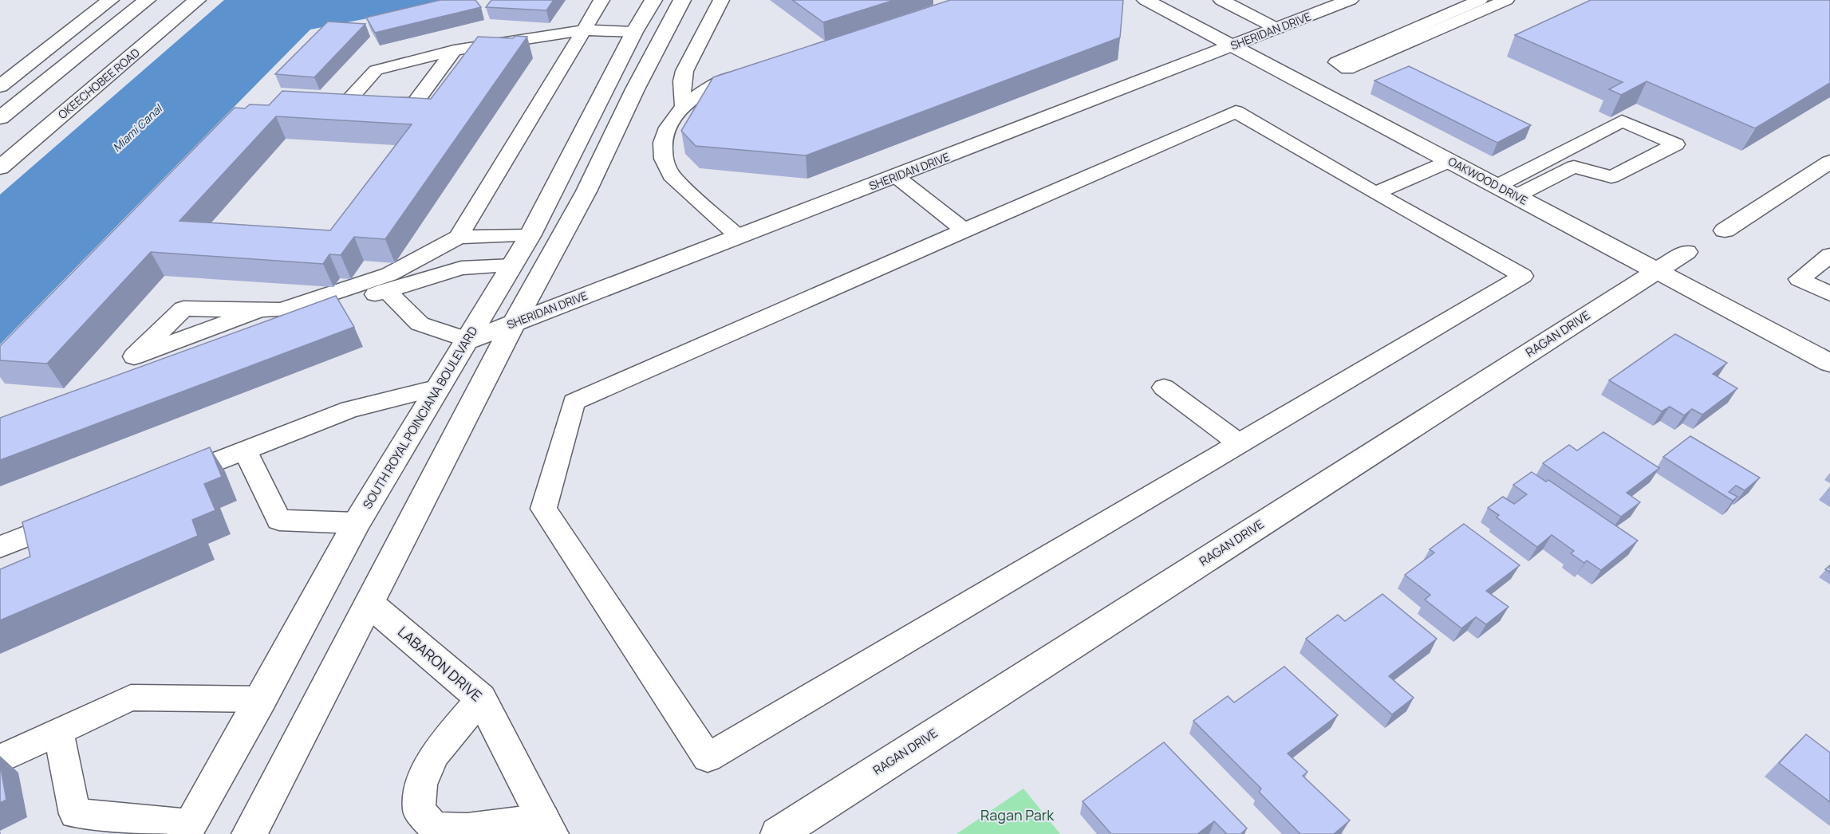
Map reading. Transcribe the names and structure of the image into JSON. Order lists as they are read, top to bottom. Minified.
{"streets":{"main road":["SHERIDAN DRIVE","OKEECHOBEE ROAD","OAKWOOD DRIVE","RAGAN DRIVE","SOUTH ROYAL POINCIANA BOULEVARD","LABARON DRIVE"]},"crossings":[["SHERIDAN DRIVE","OAKWOOD DRIVE"],["SHERIDAN DRIVE","SOUTH ROYAL POINCIANA BOULEVARD"],["OAKWOOD DRIVE","RAGAN DRIVE"]],"water":["Miami Canal"],"parks":["Ragan Park"]}
